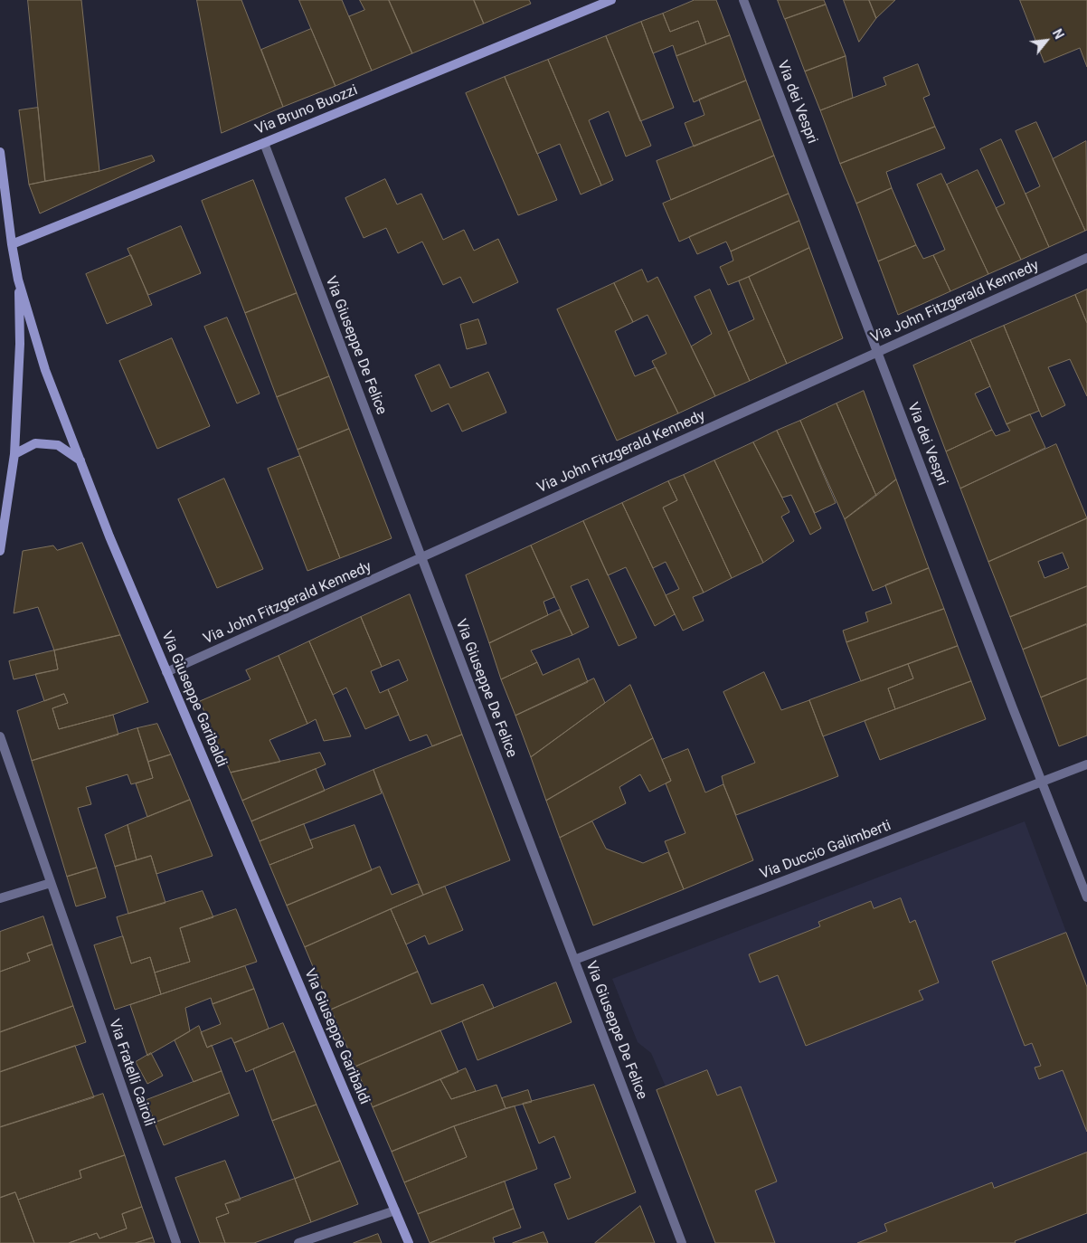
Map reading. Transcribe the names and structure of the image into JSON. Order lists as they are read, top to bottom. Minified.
{"streets":{"main road":["Via Bruno Buozzi","Via Giuseppe Garibaldi"],"street":["Via dei Vespri","Via John Fitzgerald Kennedy","Via Giuseppe De Felice","Via Duccio Galimberti","Via Fratelli Cairoli"]},"crossings":[["Via dei Vespri","Via John Fitzgerald Kennedy"],["Via dei Vespri","Via Duccio Galimberti"],["Via Bruno Buozzi","Via Giuseppe De Felice"],["Via Bruno Buozzi","Via Giuseppe Garibaldi"],["Via John Fitzgerald Kennedy","Via Giuseppe De Felice"],["Via John Fitzgerald Kennedy","Via Giuseppe Garibaldi"],["Via Giuseppe De Felice","Via Duccio Galimberti"]],"north":"top right"}
